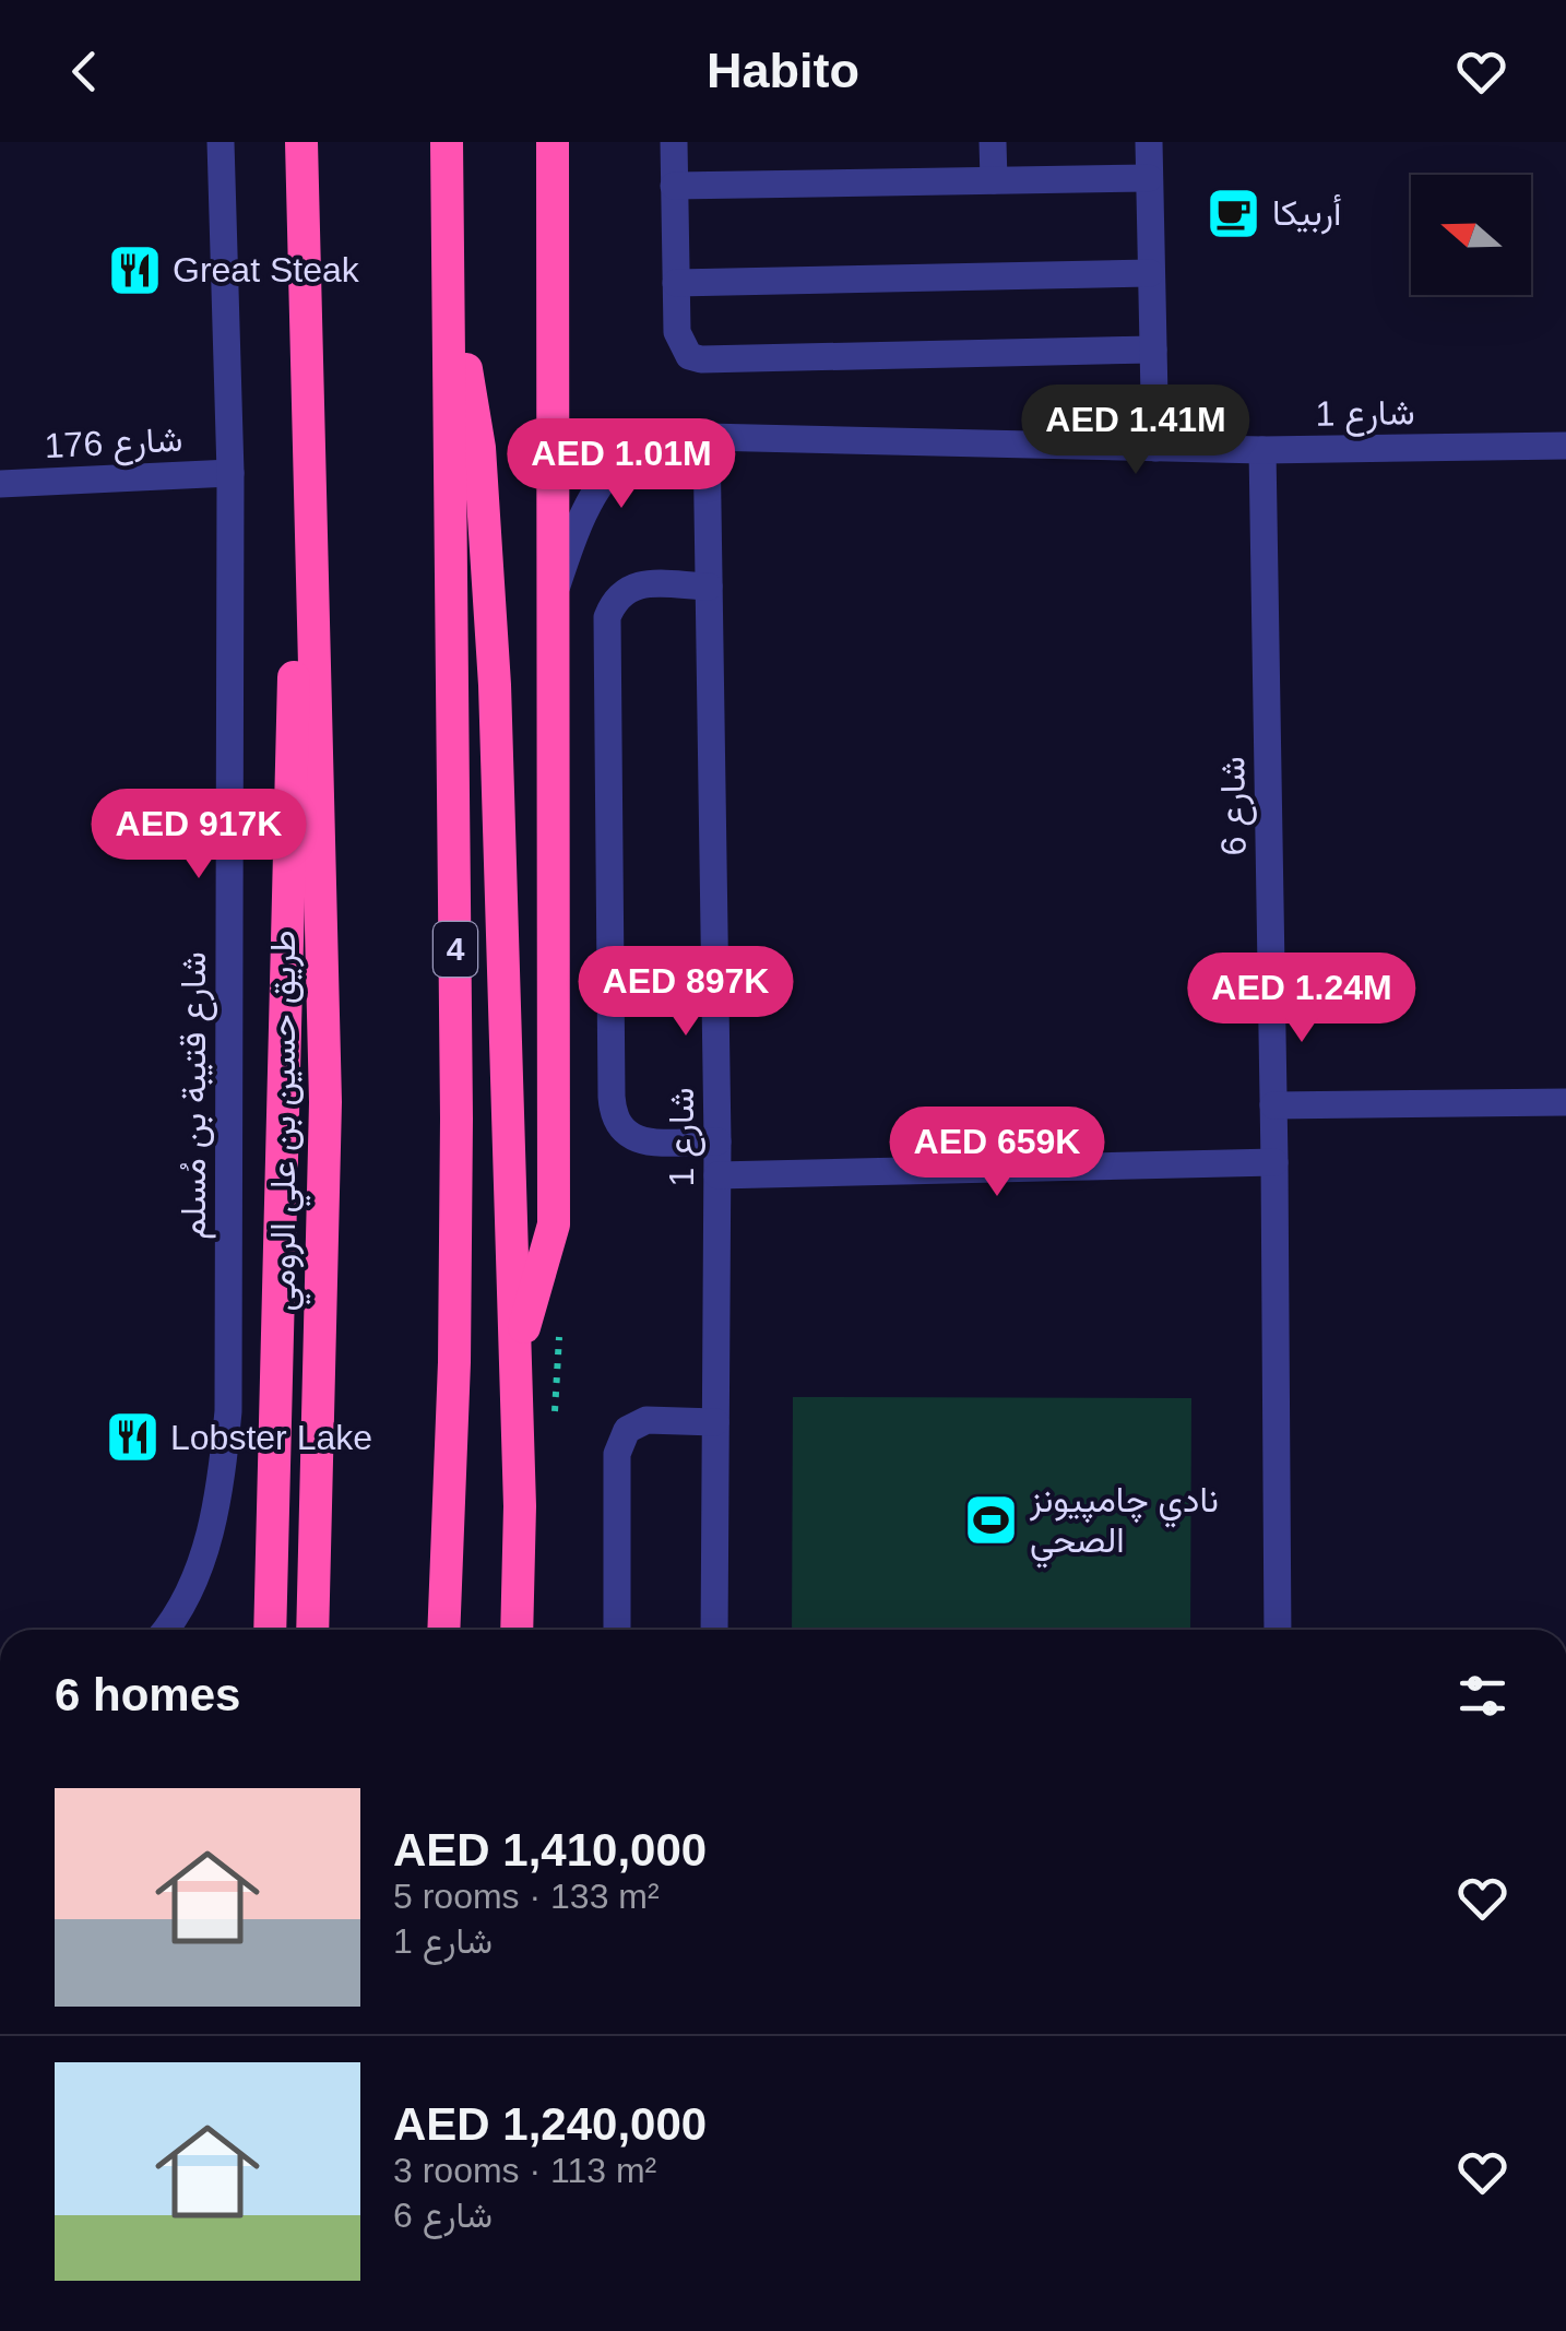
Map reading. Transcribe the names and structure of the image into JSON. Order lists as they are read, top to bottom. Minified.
{"streets":{"highway":["4","طريق حسين بن علي الرومي"],"street":["شارع 1","شارع 176","شارع 6","شارع قتيبة بن مُسلم"]},"crossings":[["شارع 1","شارع 6"],["شارع 176","شارع قتيبة بن مُسلم"]],"places":{"cafe":["أربيكا"],"restaurant":["Great Steak","Lobster Lake"],"sports":["نادي چامپيونز الصحي"]},"north":"left","page":{"header":"Habito","price":["AED 1.41M","AED 1.01M","AED 917K","AED 897K","AED 1.24M","AED 659K"],"heading":"6 homes","list":[{"name":"AED 1,410,000","note":"5 rooms · 133 m² · شارع 1"},{"name":"AED 1,240,000","note":"3 rooms · 113 m² · شارع 6"}]}}
